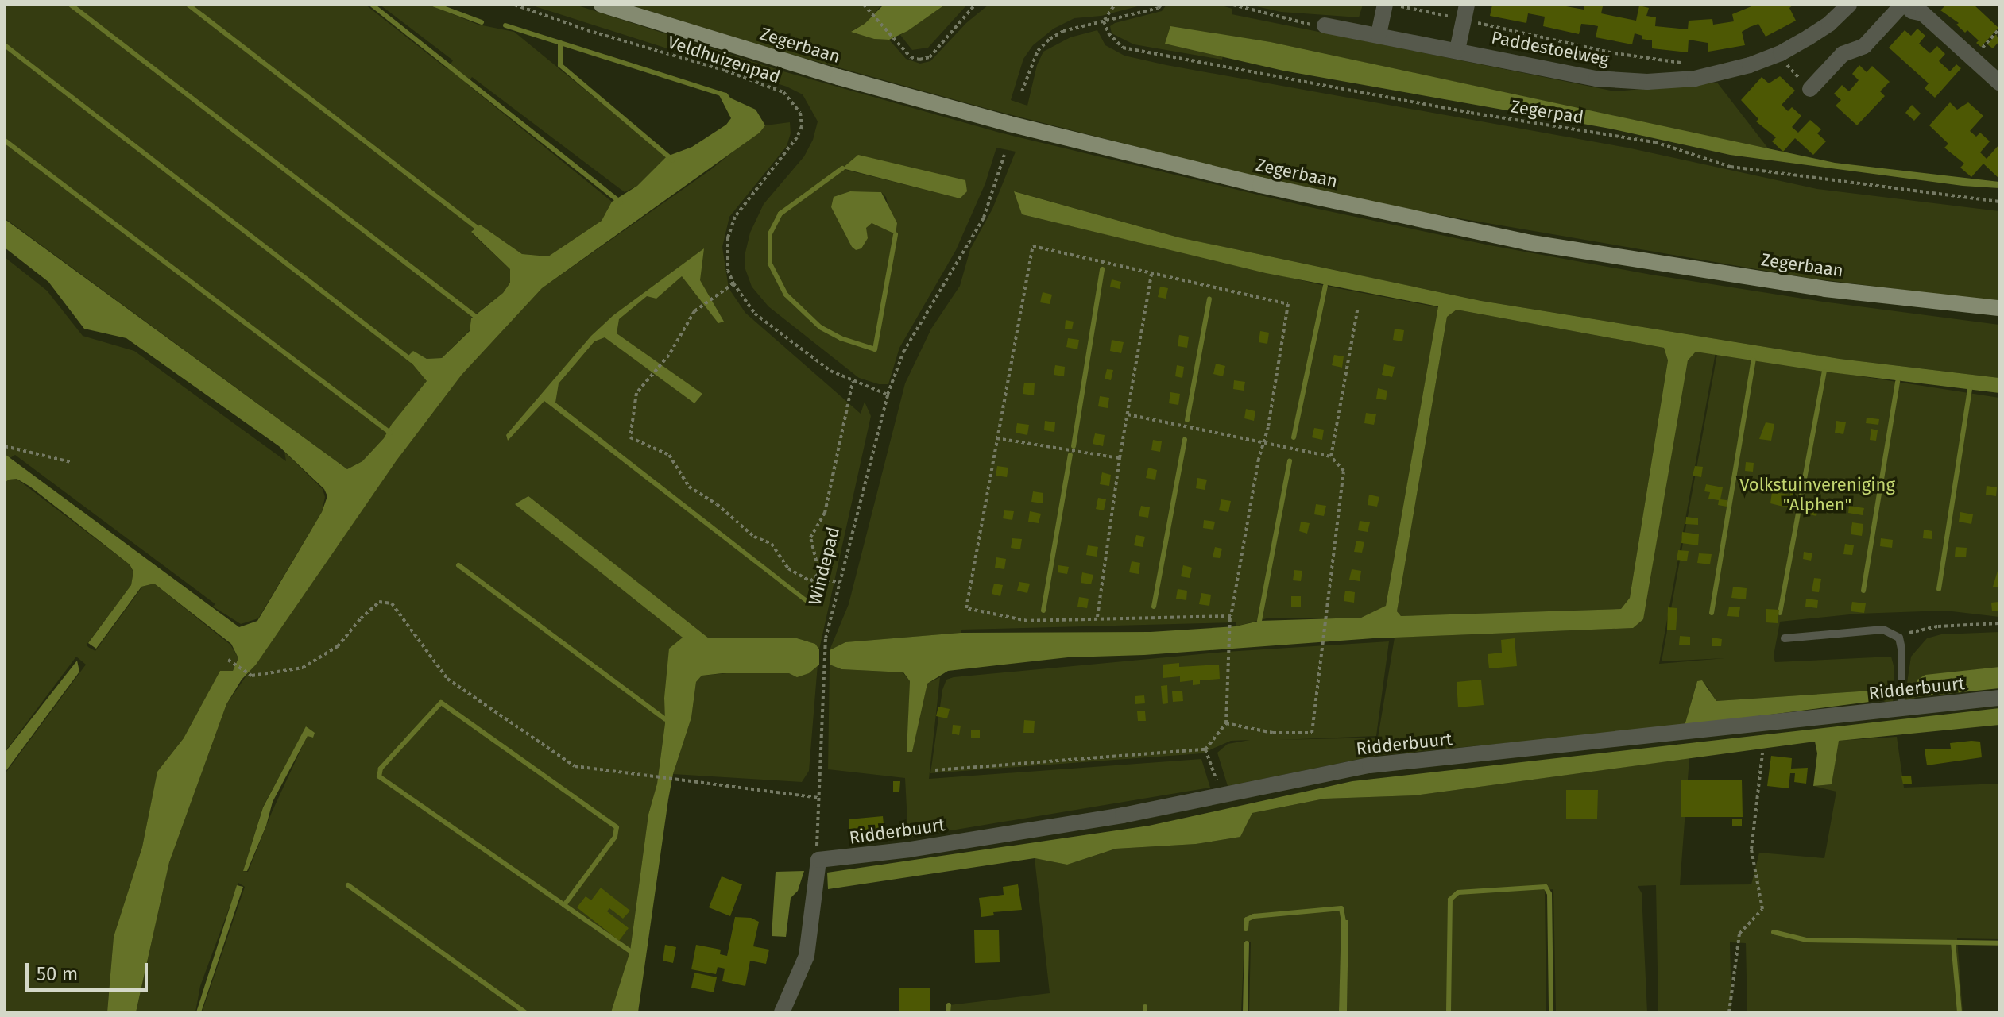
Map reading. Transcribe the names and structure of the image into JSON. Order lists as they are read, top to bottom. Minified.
{"streets":{"main road":["Zegerbaan"],"street":["Paddestoelweg","Ridderbuurt"],"path":["Veldhuizenpad","Zegerpad","Windepad"]},"crossings":[["Veldhuizenpad","Windepad"],["Windepad","Ridderbuurt"]],"parks":["Volkstuinvereniging \"Alphen\""],"scale_bar":"50 m"}
